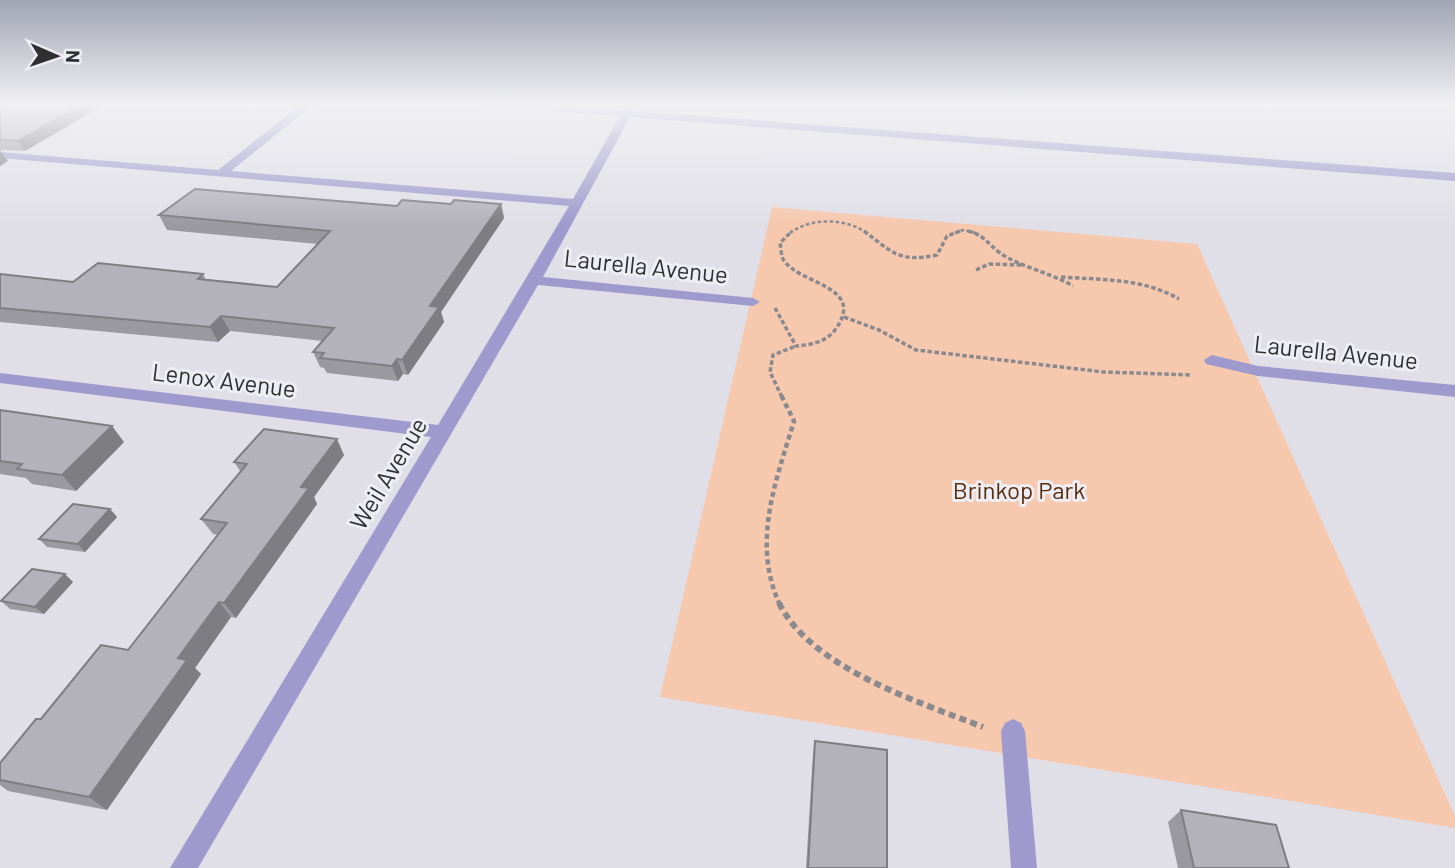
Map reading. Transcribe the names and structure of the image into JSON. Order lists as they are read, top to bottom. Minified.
{"streets":{"street":["Laurella Avenue","Lenox Avenue","Weil Avenue"]},"crossings":[["Laurella Avenue","Weil Avenue"],["Lenox Avenue","Weil Avenue"]],"parks":["Brinkop Park"],"north":"right"}
